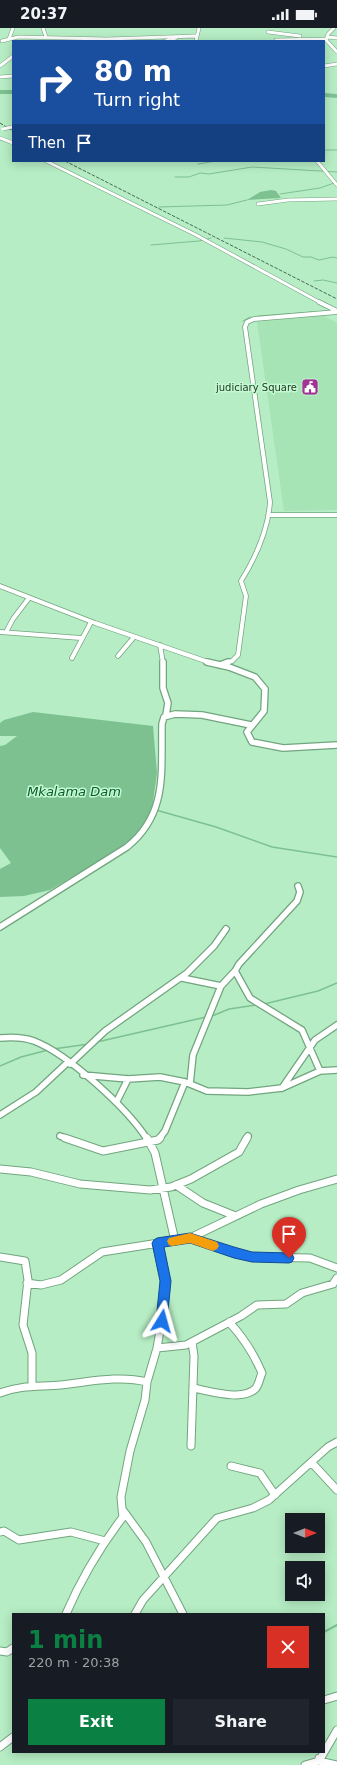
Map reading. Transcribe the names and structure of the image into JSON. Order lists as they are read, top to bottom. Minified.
{"water":["Mkalama Dam"],"places":{"public building":["judiciary Square"]},"north":"right","page":{"status":"20:37","turn":["80 m","Turn right"],"then":"Then","heading":["1 min","220 m · 20:38"],"buttons":["Exit","Share"]}}
